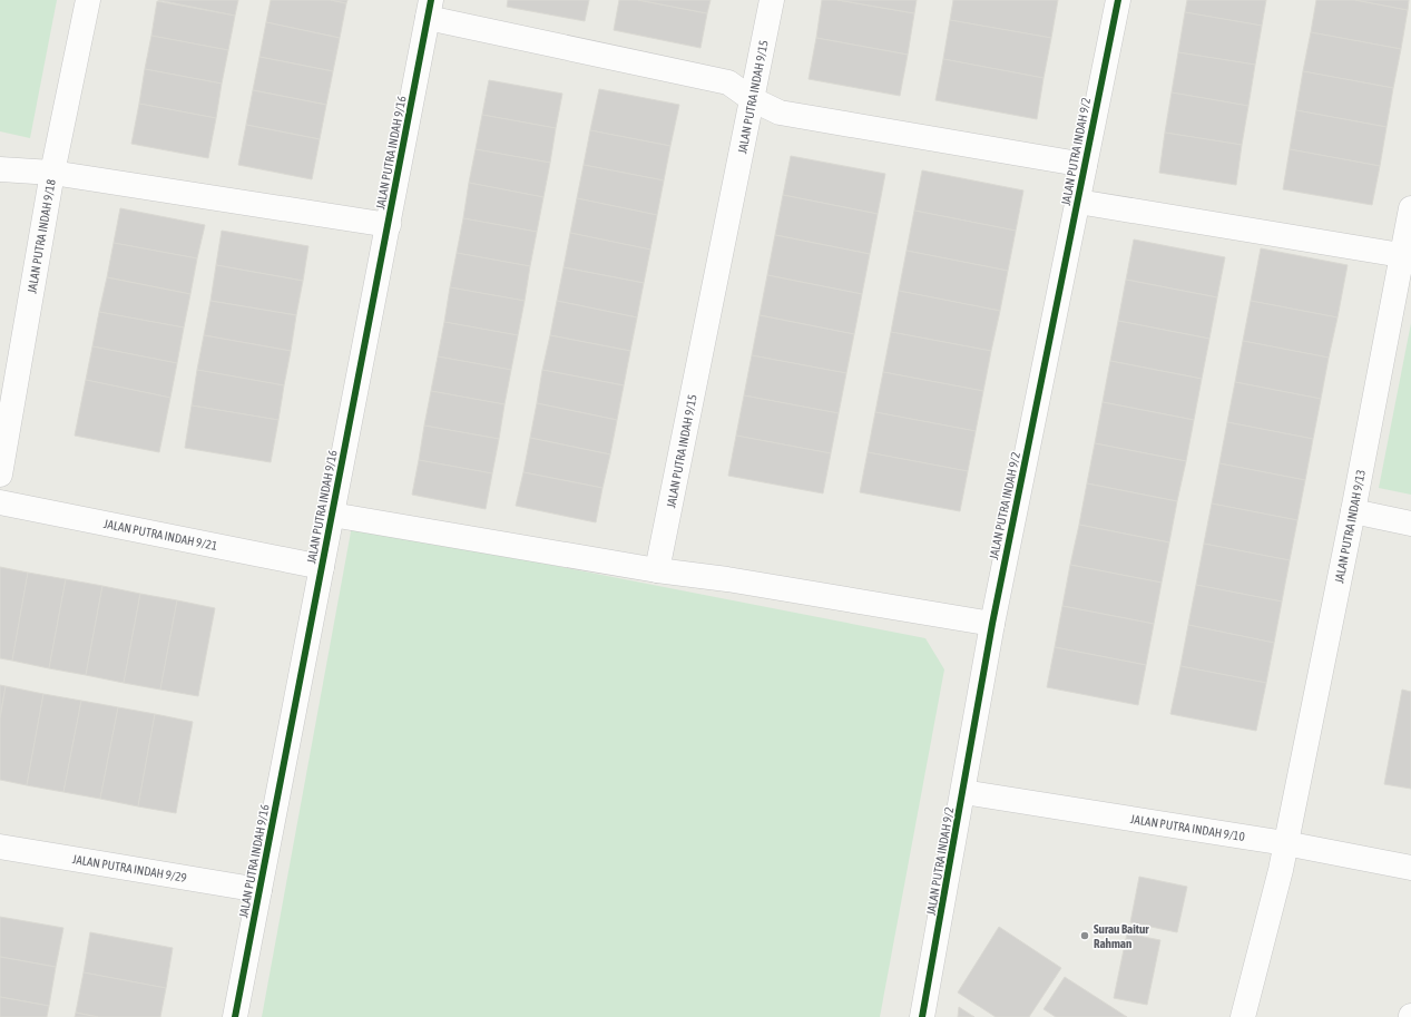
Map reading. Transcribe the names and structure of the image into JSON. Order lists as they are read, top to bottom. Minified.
{"streets":{"street":["JALAN PUTRA INDAH 9/15","JALAN PUTRA INDAH 9/2","JALAN PUTRA INDAH 9/16","JALAN PUTRA INDAH 9/18","JALAN PUTRA INDAH 9/13","JALAN PUTRA INDAH 9/21","JALAN PUTRA INDAH 9/10","JALAN PUTRA INDAH 9/29"]},"crossings":[["JALAN PUTRA INDAH 9/2","JALAN PUTRA INDAH 9/10"],["JALAN PUTRA INDAH 9/16","JALAN PUTRA INDAH 9/21"],["JALAN PUTRA INDAH 9/16","JALAN PUTRA INDAH 9/29"],["JALAN PUTRA INDAH 9/13","JALAN PUTRA INDAH 9/10"]],"places":["Surau Baitur Rahman"]}
